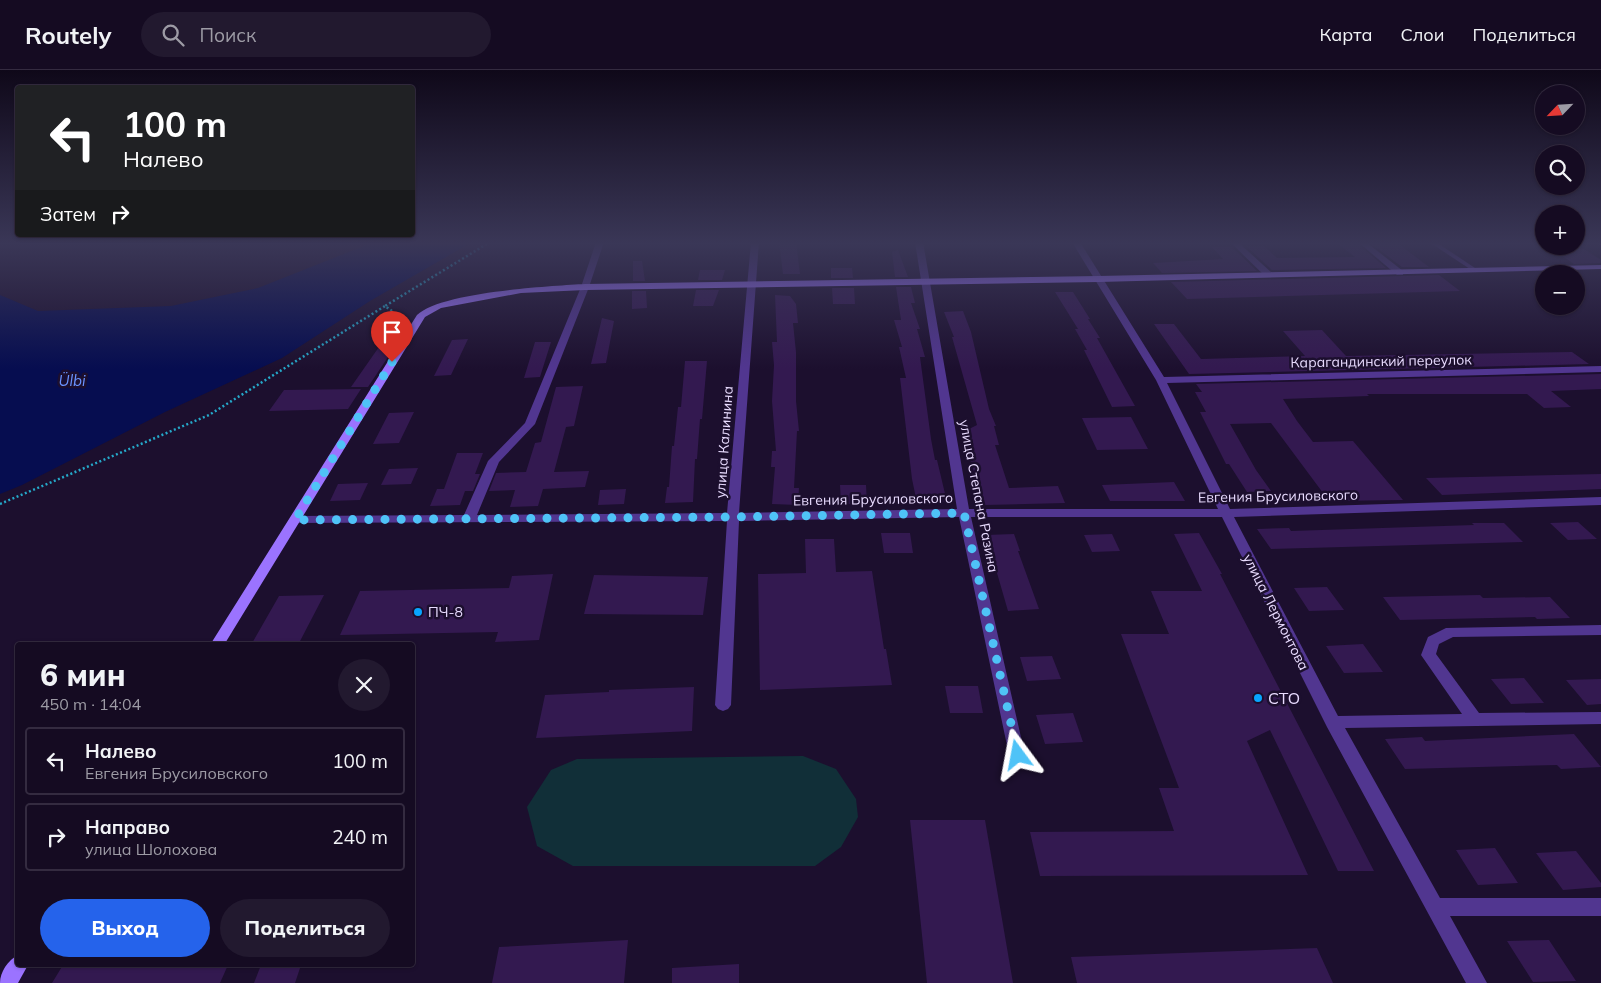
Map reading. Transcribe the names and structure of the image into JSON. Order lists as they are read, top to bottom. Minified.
{"streets":{"street":["Карагандинский переулок","улица Калинина","улица Степана Разина","Евгения Брусиловского","улица Лермонтова"]},"crossings":[["Карагандинский переулок","улица Лермонтова"],["улица Калинина","Евгения Брусиловского"],["улица Степана Разина","Евгения Брусиловского"],["Евгения Брусиловского","улица Лермонтова"]],"water":["Ülbi"],"places":["ПЧ-8","СТО"],"north":"bottom left","page":{"header":"Routely","search":"Поиск","nav":["Карта","Слои","Поделиться"],"map_buttons":["+","−"],"turn":["100 m","Налево"],"then":"Затем","heading":["6 мин","450 m · 14:04"],"list":[{"name":"Налево","note":"Евгения Брусиловского","value":"100 m"},{"name":"Направо","note":"улица Шолохова","value":"240 m"}],"buttons":["Выход","Поделиться"]}}
